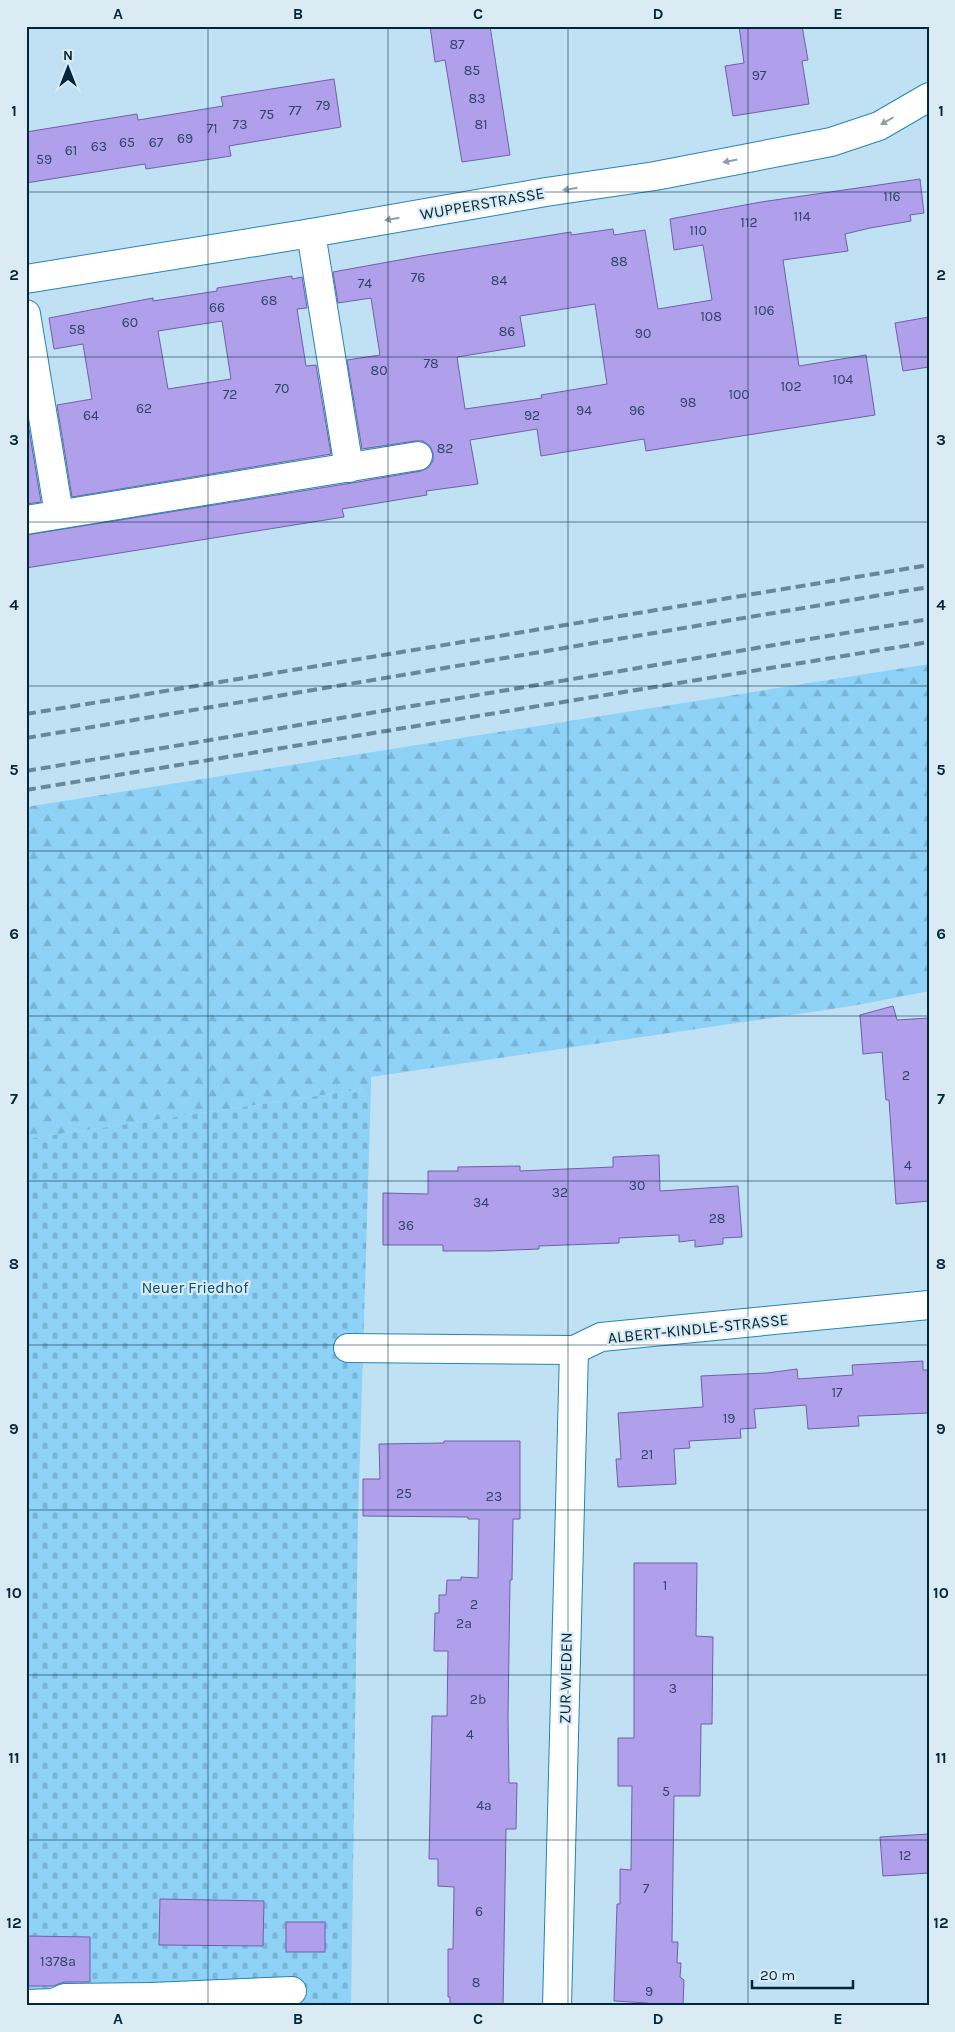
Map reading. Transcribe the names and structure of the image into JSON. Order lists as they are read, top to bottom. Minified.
{"streets":{"street":["WUPPERSTRASSE","ALBERT-KINDLE-STRASSE","ZUR WIEDEN"]},"crossings":[["ALBERT-KINDLE-STRASSE","ZUR WIEDEN"]],"one_way":["WUPPERSTRASSE"],"parks":["Neuer Friedhof"],"house_numbers":["87","85","97","83","79","77","75","73","81","71","69","65","67","63","61","59","116","114","112","110","88","76","84","74","68","66","106","108","60","58","86","90","78","80","104","102","70","72","100","98","62","94","96","64","92","82","2","4","30","32","34","28","36","17","19","21","25","23","1","2","2a","3","2b","4","5","4a","12","7","6","1378a","8","9"],"scale_bar":"20 m","north":"top","grid":{"columns":["A","B","C","D","E"],"rows":["1","2","3","4","5","6","7","8","9","10","11","12"]}}
